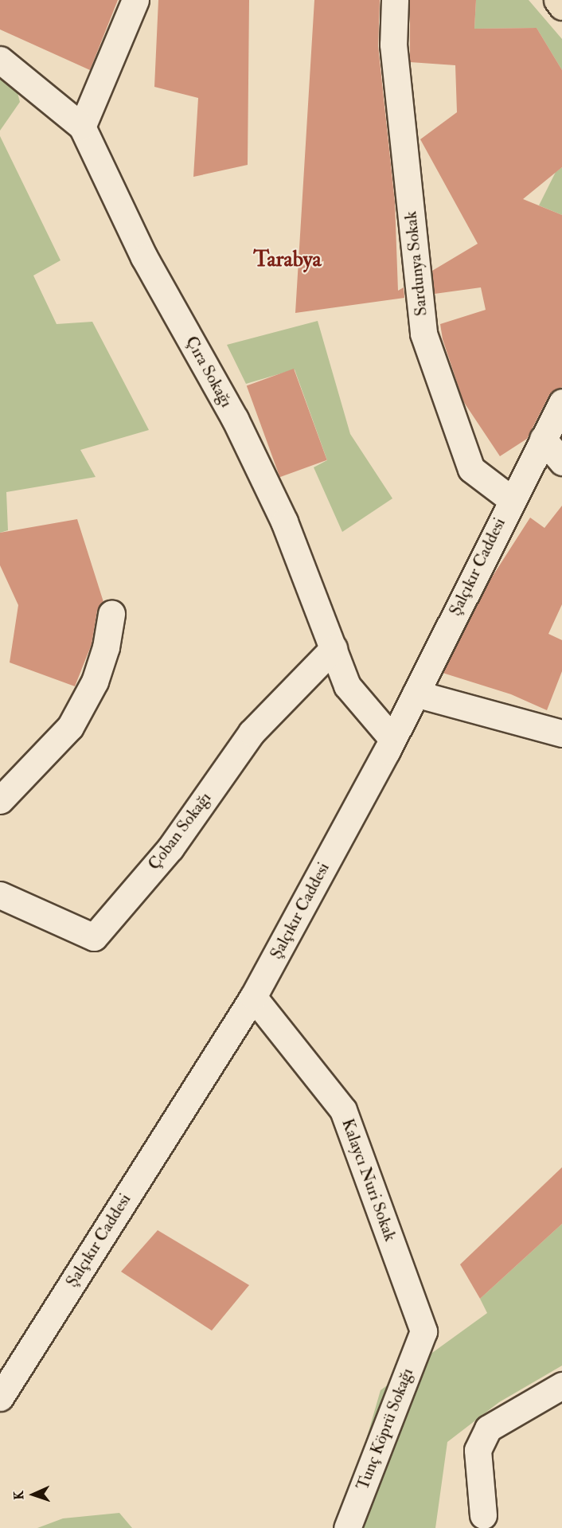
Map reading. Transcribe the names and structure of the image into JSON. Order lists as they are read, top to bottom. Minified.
{"streets":{"street":["Sardunya Sokak","Çıra Sokağı","Şalçıkır Caddesi","Çoban Sokağı","Kalaycı Nuri Sokak","Tunç Köprü Sokağı"]},"crossings":[["Sardunya Sokak","Şalçıkır Caddesi"],["Çıra Sokağı","Şalçıkır Caddesi"],["Çıra Sokağı","Çoban Sokağı"],["Şalçıkır Caddesi","Kalaycı Nuri Sokak"],["Kalaycı Nuri Sokak","Tunç Köprü Sokağı"]],"districts":["Tarabya"],"north":"left"}
